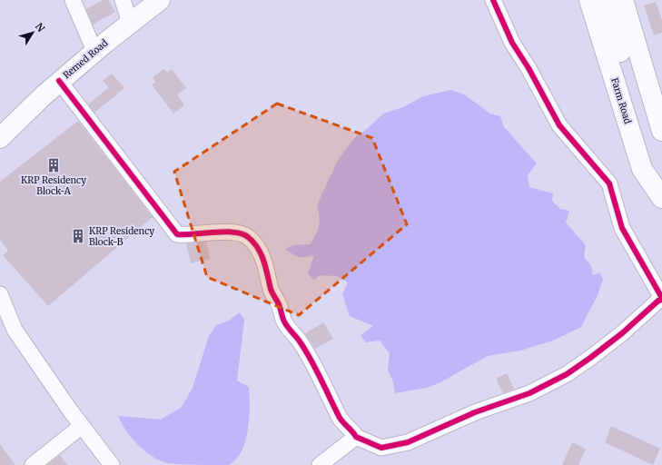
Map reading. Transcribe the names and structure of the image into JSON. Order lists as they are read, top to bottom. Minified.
{"streets":{"street":["Remed Road","Farm Road"]},"places":{"building":["KRP Residency Block-A","KRP Residency Block-B"]},"north":"top right"}
